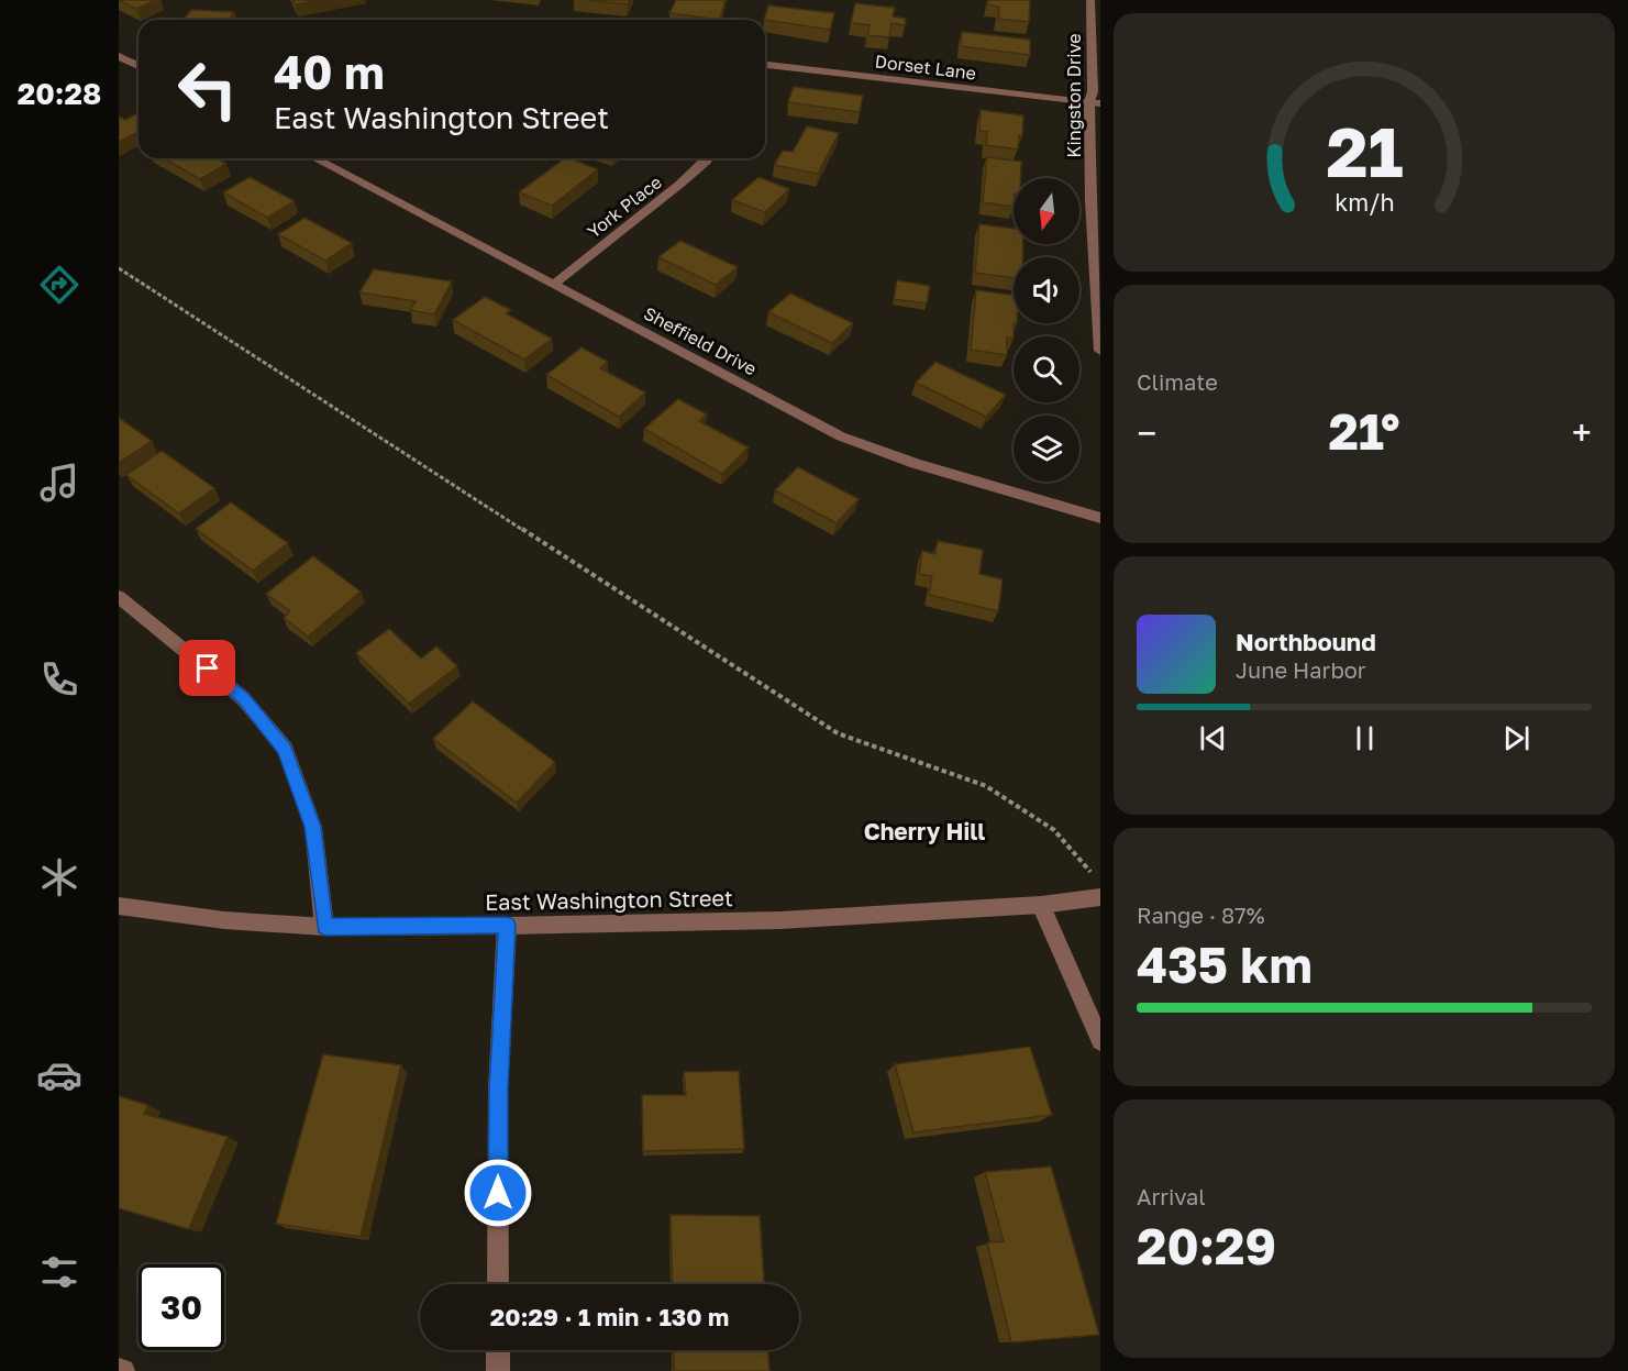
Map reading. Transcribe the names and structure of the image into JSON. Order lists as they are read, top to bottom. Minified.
{"streets":{"street":["Dorset Lane","Kingston Drive","York Place","Sheffield Drive","East Washington Street"]},"crossings":[["Dorset Lane","Kingston Drive"],["York Place","Sheffield Drive"]],"districts":["Cherry Hill"],"north":"bottom","page":{"tabs":"20:28","turn":["40 m","East Washington Street"],"tile":["Climate",["Range · 87%","435 km"],["Arrival","20:29"]],"heat":["−","21°","+"],"song":["Northbound","June Harbor"],"limit":"30","trip":"20:29 · 1 min · 130 m","gauge":["21","km/h"]}}
